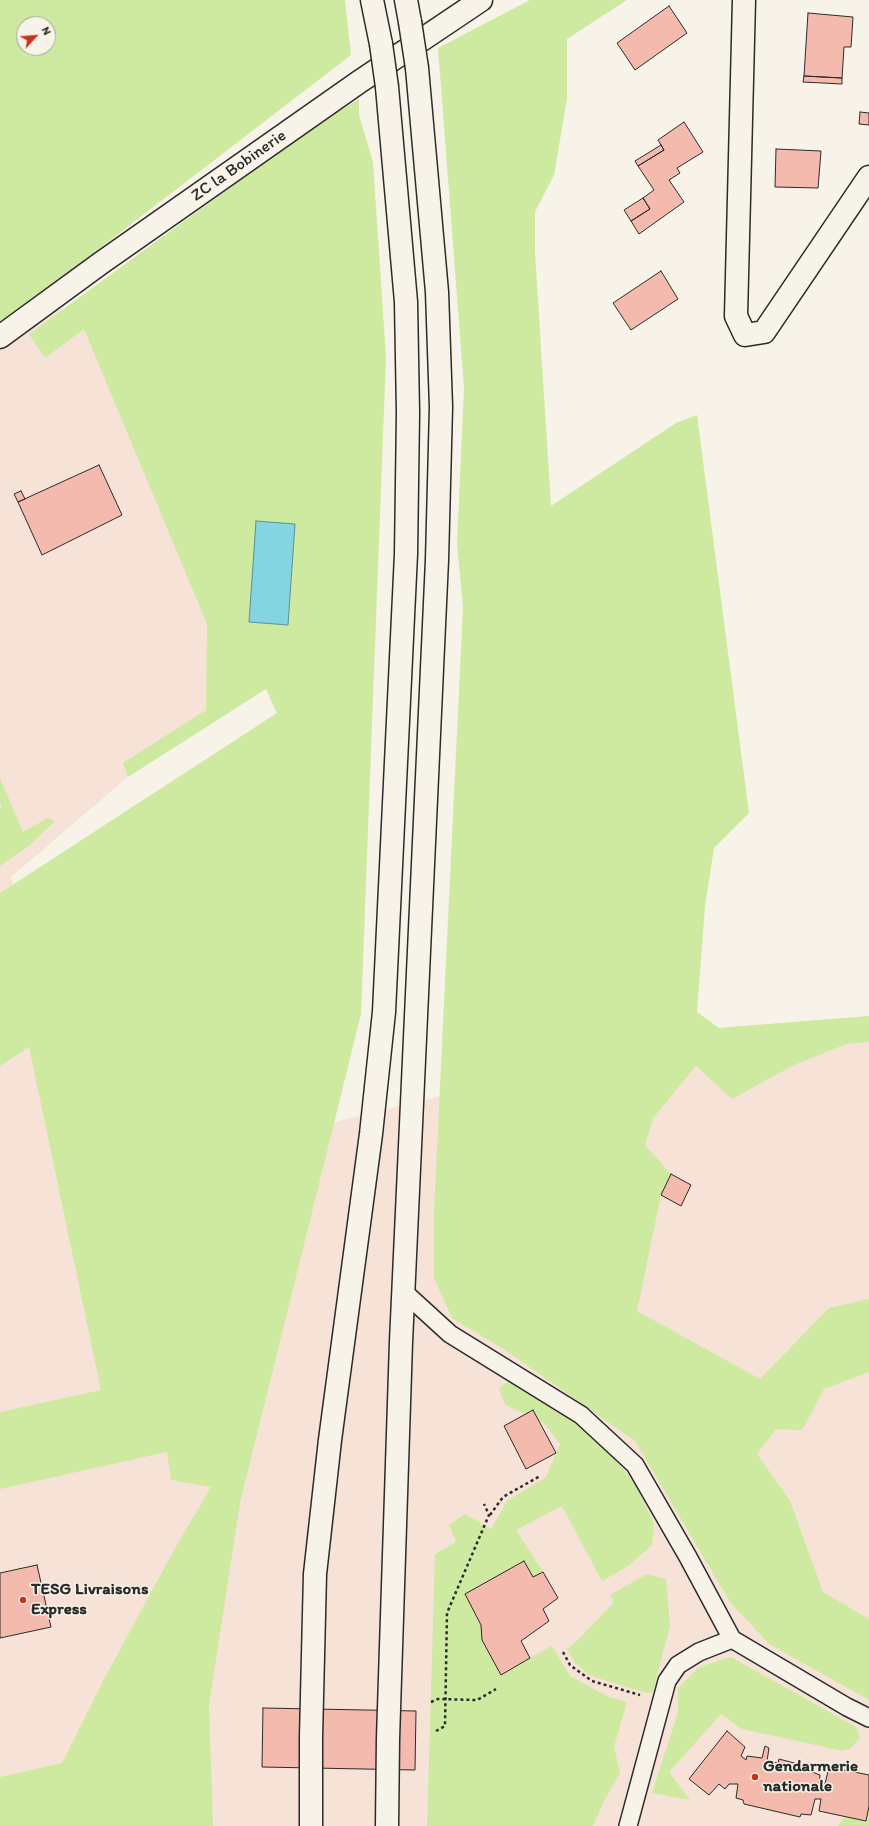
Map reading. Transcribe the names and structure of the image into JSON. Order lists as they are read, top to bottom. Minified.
{"streets":{"main road":["ZC la Bobinerie"]},"places":["TESG Livraisons Express","Gendarmerie nationale"],"north":"top right"}
